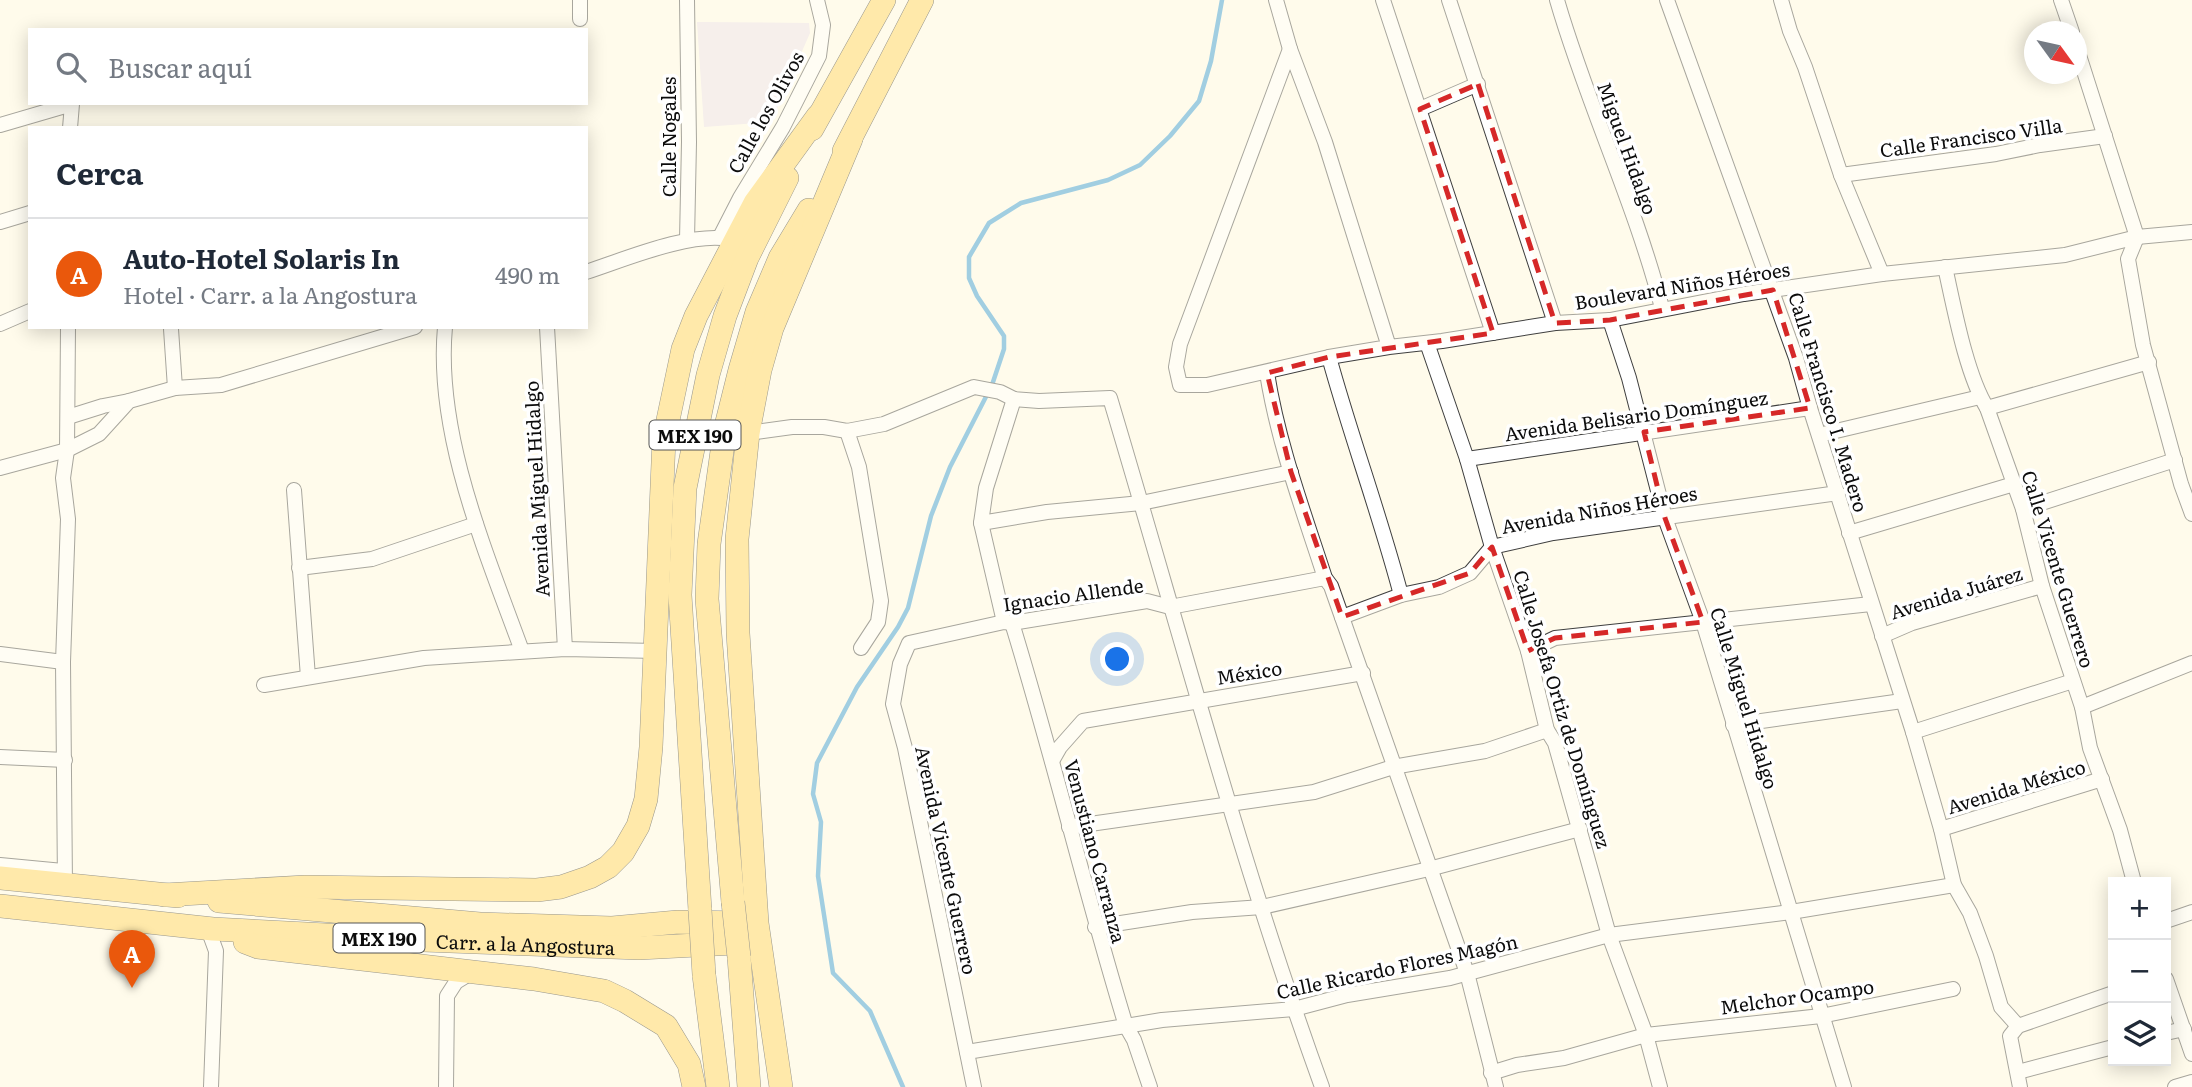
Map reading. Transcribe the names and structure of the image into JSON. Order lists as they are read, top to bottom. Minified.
{"streets":{"main road":["MEX 190","Carr. a la Angostura"],"street":["Calle los Olivos","Calle Nogales","Calle Francisco Villa","Miguel Hidalgo","Boulevard Niños Héroes","Calle Francisco I. Madero","Avenida Belisario Domínguez","Avenida Miguel Hidalgo","Avenida Niños Héroes","Calle Vicente Guerrero","Avenida Juárez","Ignacio Allende","México","Calle Miguel Hidalgo","Calle Josefa Ortiz de Domínguez","Avenida México","Venustiano Carranza","Avenida Vicente Guerrero","Calle Ricardo Flores Magón","Melchor Ocampo"]},"crossings":[["Miguel Hidalgo","Boulevard Niños Héroes"],["Boulevard Niños Héroes","Calle Francisco I. Madero"],["Boulevard Niños Héroes","Calle Vicente Guerrero"],["Boulevard Niños Héroes","Calle Miguel Hidalgo"],["Boulevard Niños Héroes","Calle Josefa Ortiz de Domínguez"],["Calle Francisco I. Madero","Avenida Belisario Domínguez"],["Calle Francisco I. Madero","Avenida Niños Héroes"],["Calle Francisco I. Madero","Avenida Juárez"],["Calle Francisco I. Madero","Avenida México"],["Calle Francisco I. Madero","Calle Ricardo Flores Magón"],["Avenida Belisario Domínguez","Calle Miguel Hidalgo"],["Avenida Belisario Domínguez","Calle Josefa Ortiz de Domínguez"],["Avenida Niños Héroes","Calle Miguel Hidalgo"],["Avenida Niños Héroes","Calle Josefa Ortiz de Domínguez"],["Calle Vicente Guerrero","Avenida Juárez"],["Calle Vicente Guerrero","Avenida México"],["Ignacio Allende","Venustiano Carranza"],["Ignacio Allende","Avenida Vicente Guerrero"],["México","Venustiano Carranza"],["Calle Miguel Hidalgo","Calle Ricardo Flores Magón"],["Calle Miguel Hidalgo","Melchor Ocampo"],["Calle Josefa Ortiz de Domínguez","Calle Ricardo Flores Magón"],["Calle Josefa Ortiz de Domínguez","Melchor Ocampo"],["Venustiano Carranza","Calle Ricardo Flores Magón"],["Avenida Vicente Guerrero","Calle Ricardo Flores Magón"]],"north":"bottom right","page":{"search":"Buscar aquí","heading":"Cerca","list":[{"mark":"A","name":"Auto-Hotel Solaris In","note":"Hotel · Carr. a la Angostura","value":"490 m"}],"map_buttons":["+","−"],"pins":"A"}}
